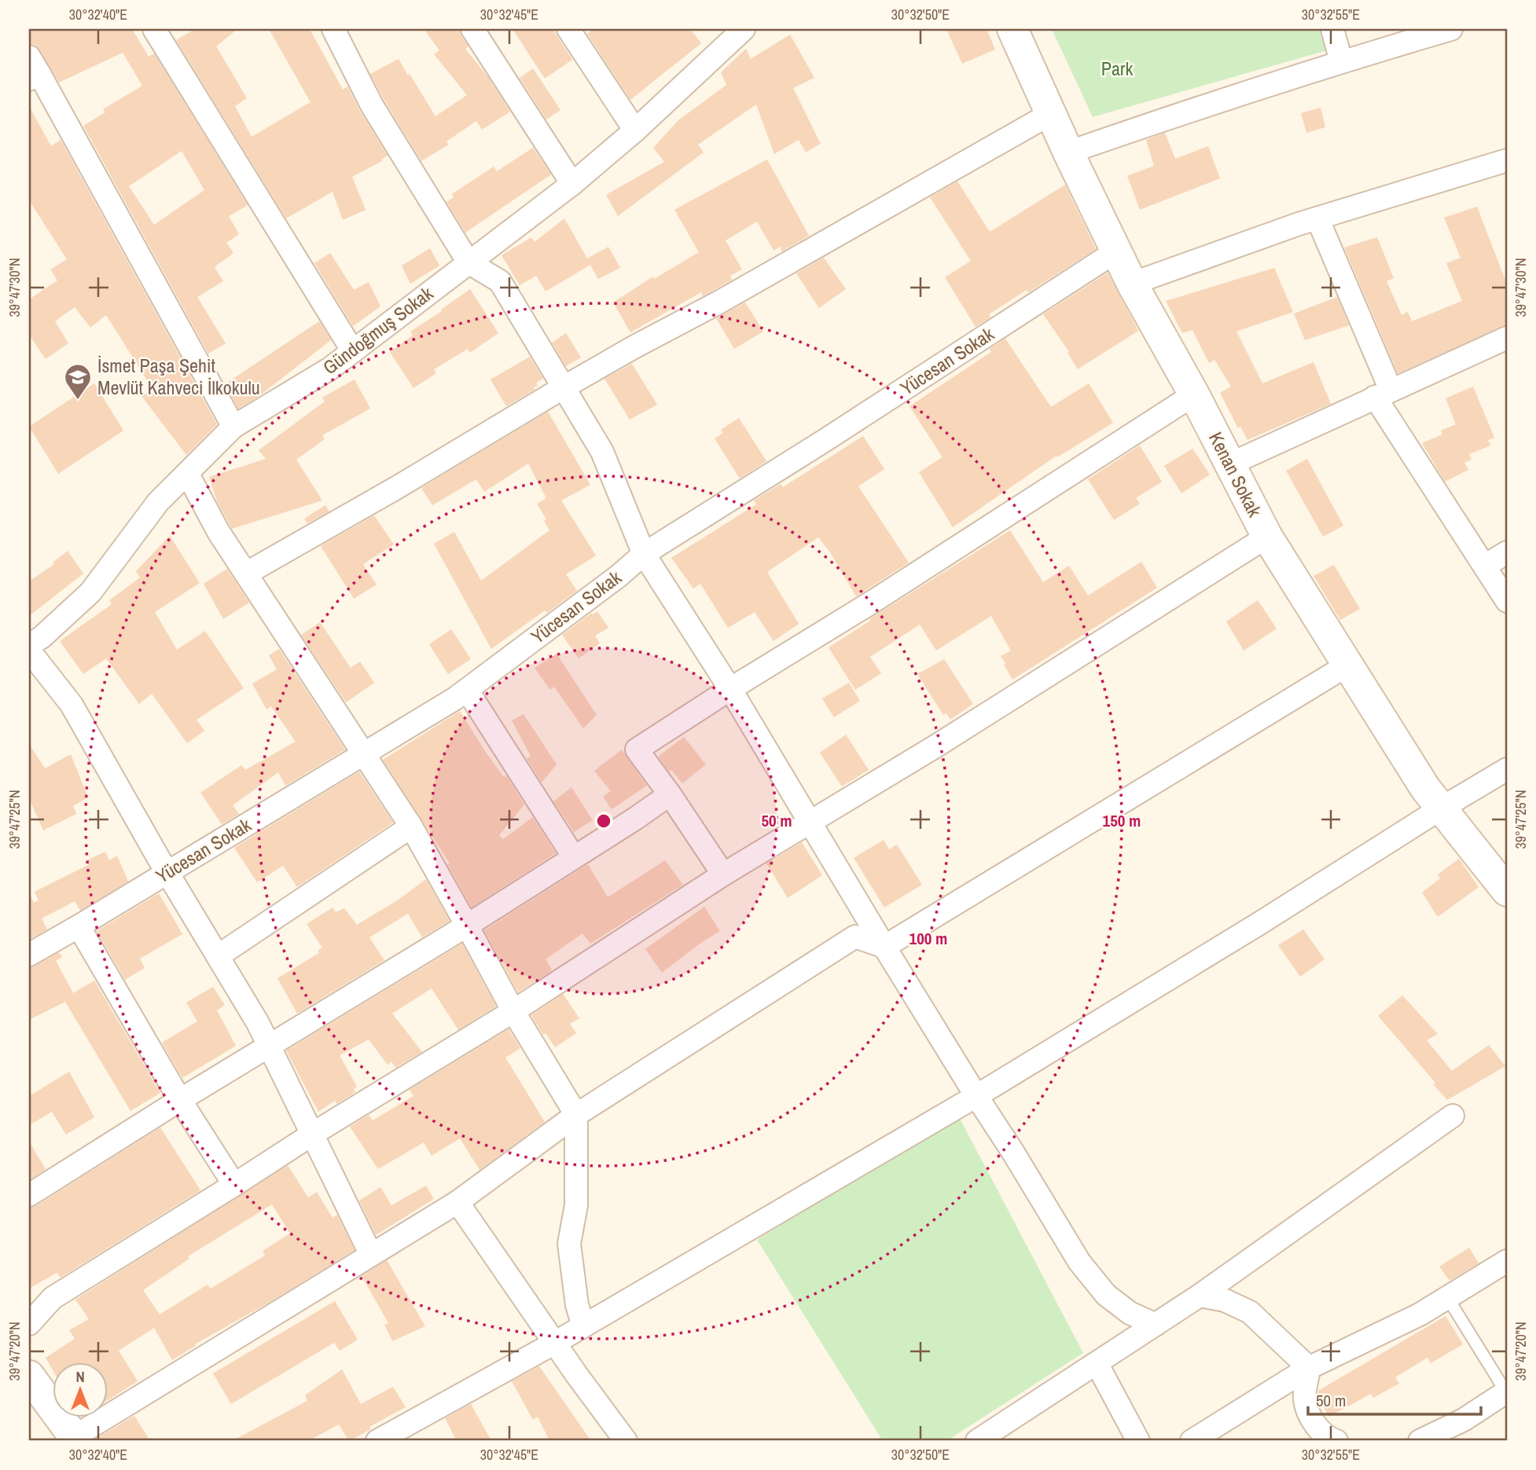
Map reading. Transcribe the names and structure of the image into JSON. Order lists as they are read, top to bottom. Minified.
{"streets":{"street":["Gündoğmuş Sokak","Yücesan Sokak","Kenan Sokak"]},"crossings":[["Yücesan Sokak","Kenan Sokak"]],"parks":["Park"],"places":{"school or university":["İsmet Paşa Şehit Mevlüt Kahveci İlkokulu"]},"scale_bar":"50 m","north":"top","coordinates":["30°32'40\"E","30°32'45\"E","30°32'50\"E","30°32'55\"E","39°47'30\"N","39°47'25\"N","39°47'20\"N"],"rings":["50 m","150 m","100 m"]}
